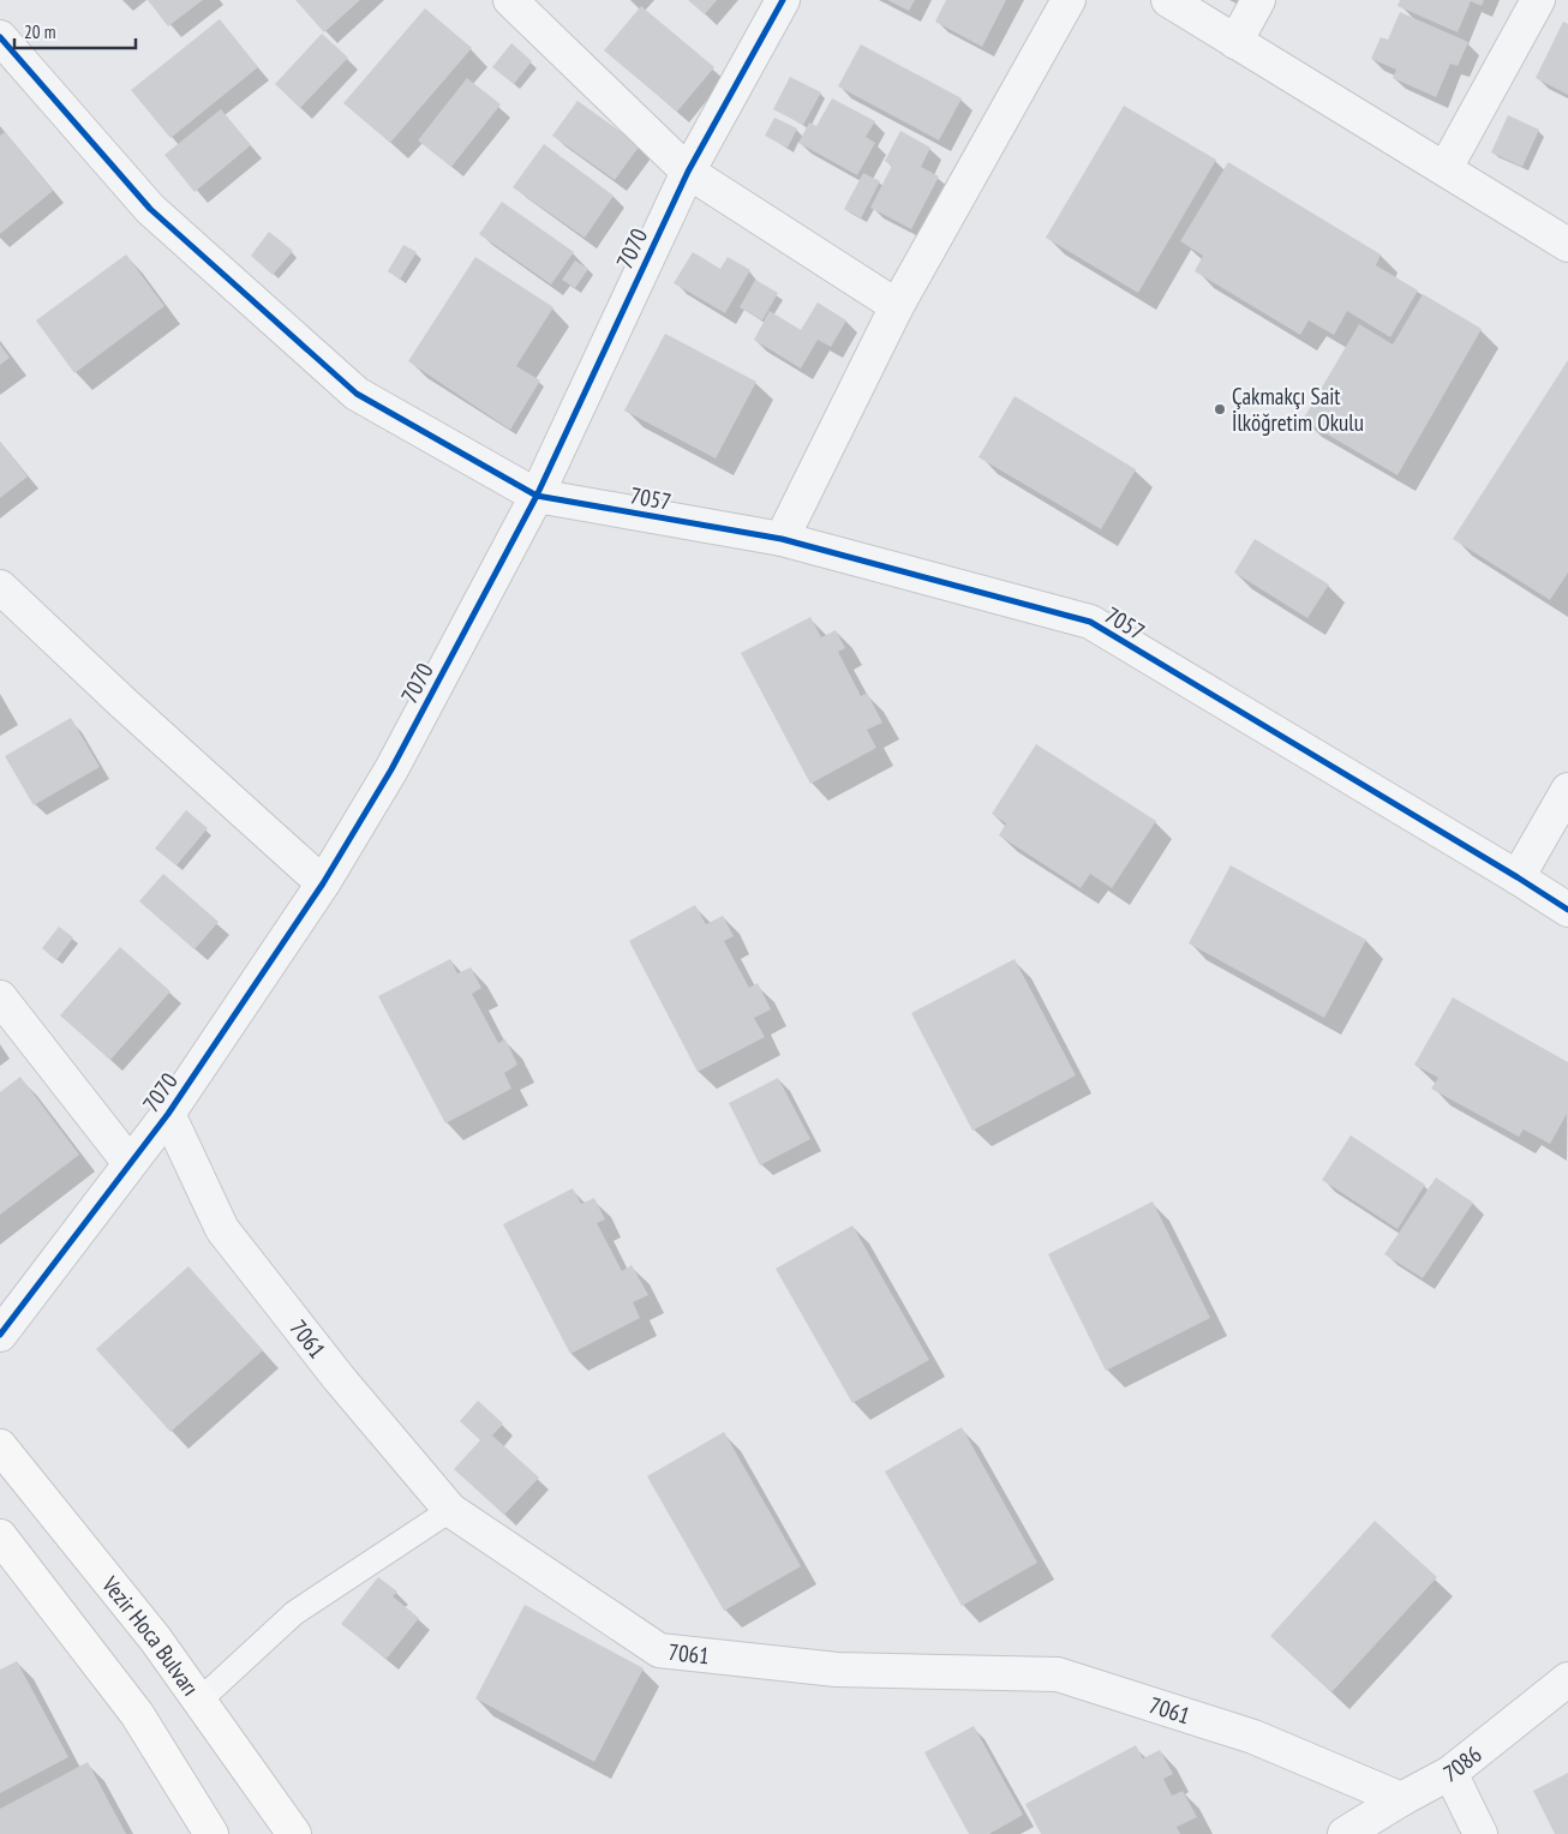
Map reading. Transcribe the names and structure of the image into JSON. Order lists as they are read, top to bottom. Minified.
{"streets":{"main road":["Vezir Hoca Bulvarı"],"street":["7070","7057","7061","7086"]},"crossings":[["7070","7057"],["7070","7061"],["7061","7086"]],"places":["Çakmakçı Sait İlköğretim Okulu"],"scale_bar":"20 m"}
